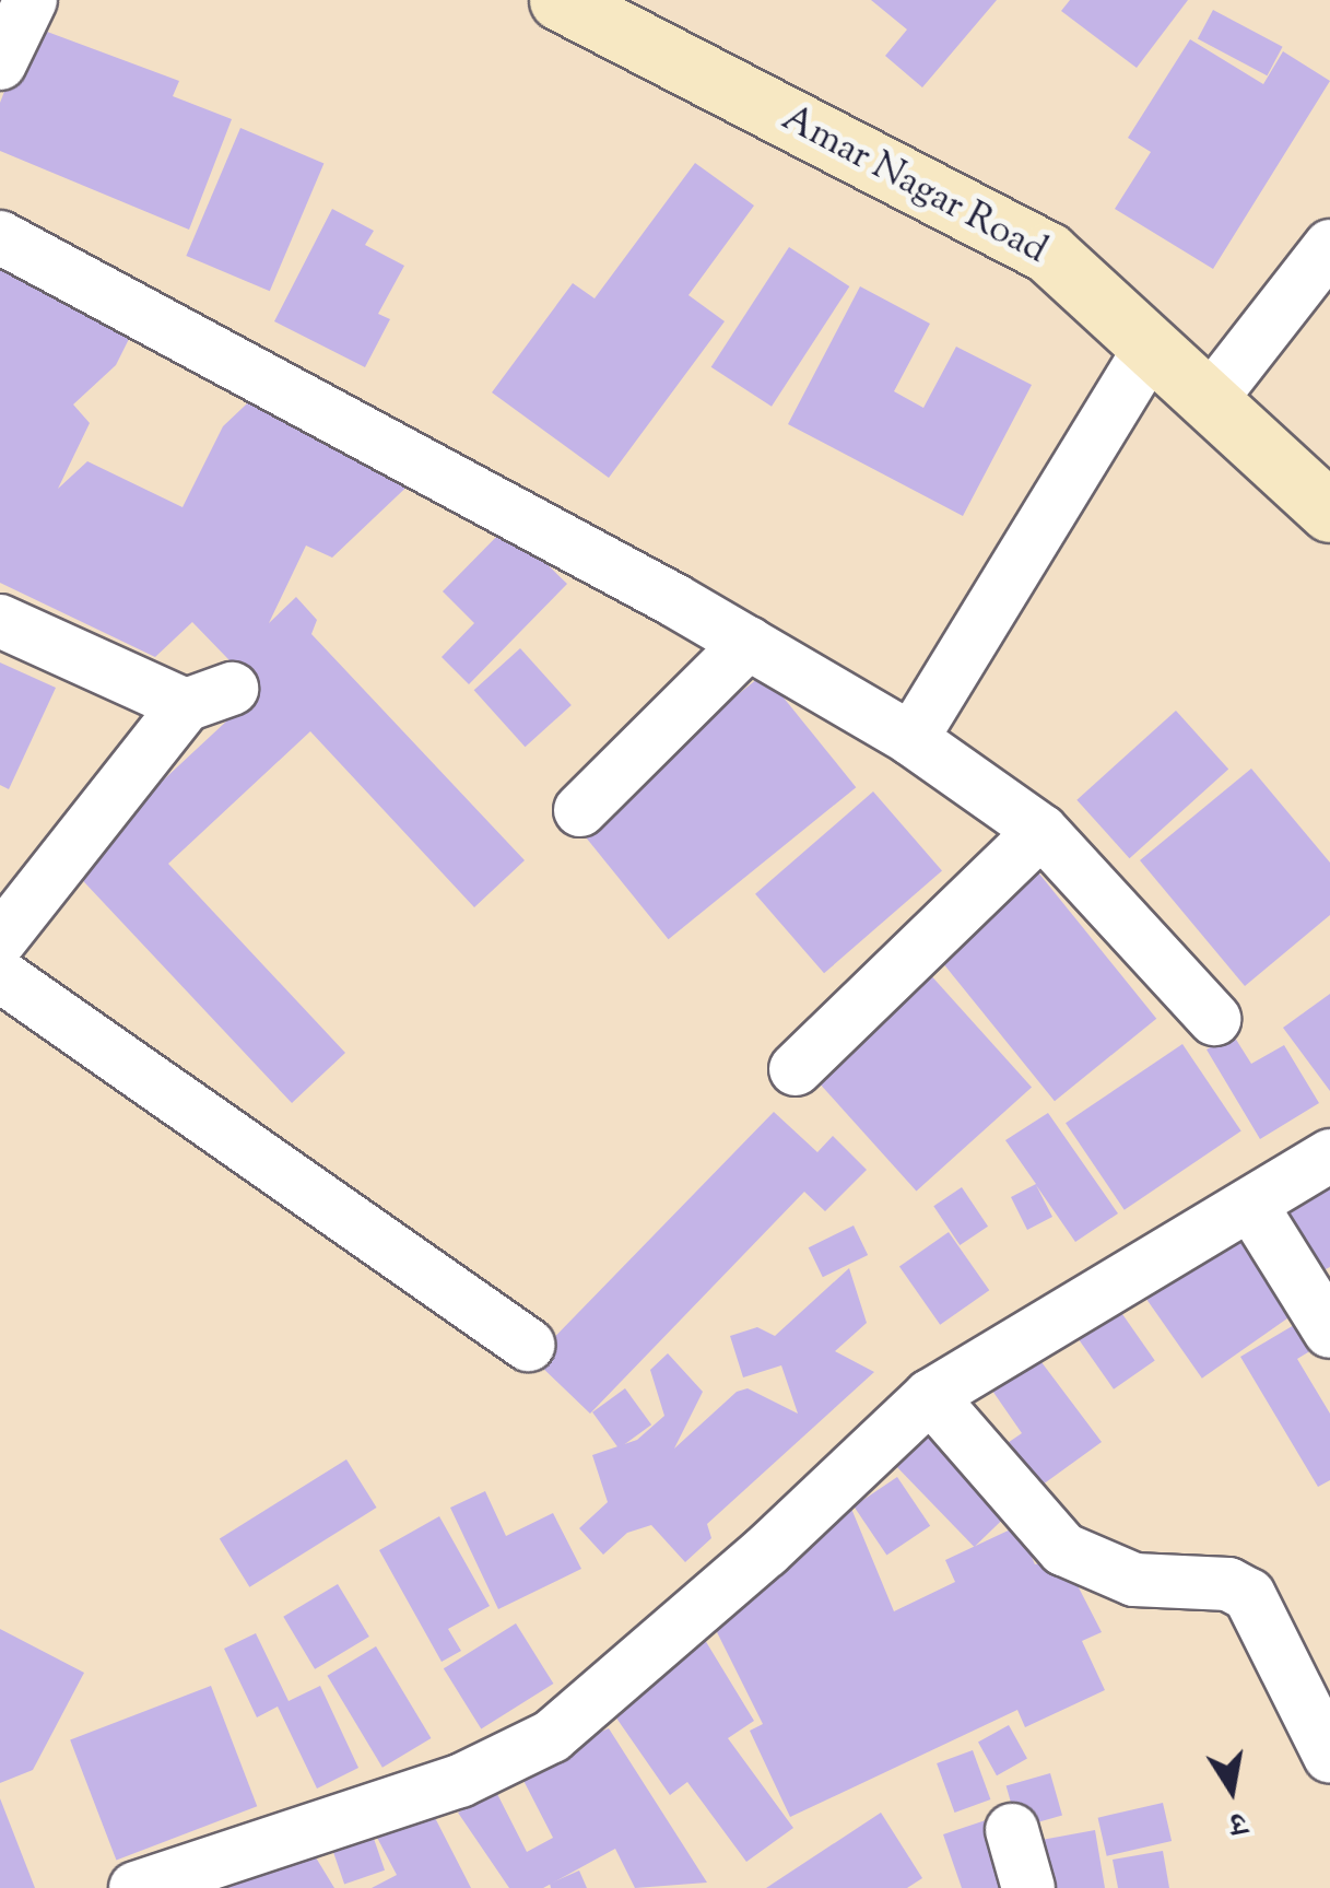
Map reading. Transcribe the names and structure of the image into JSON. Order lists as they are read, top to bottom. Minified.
{"streets":{"street":["Amar Nagar Road"]},"north":"bottom"}
